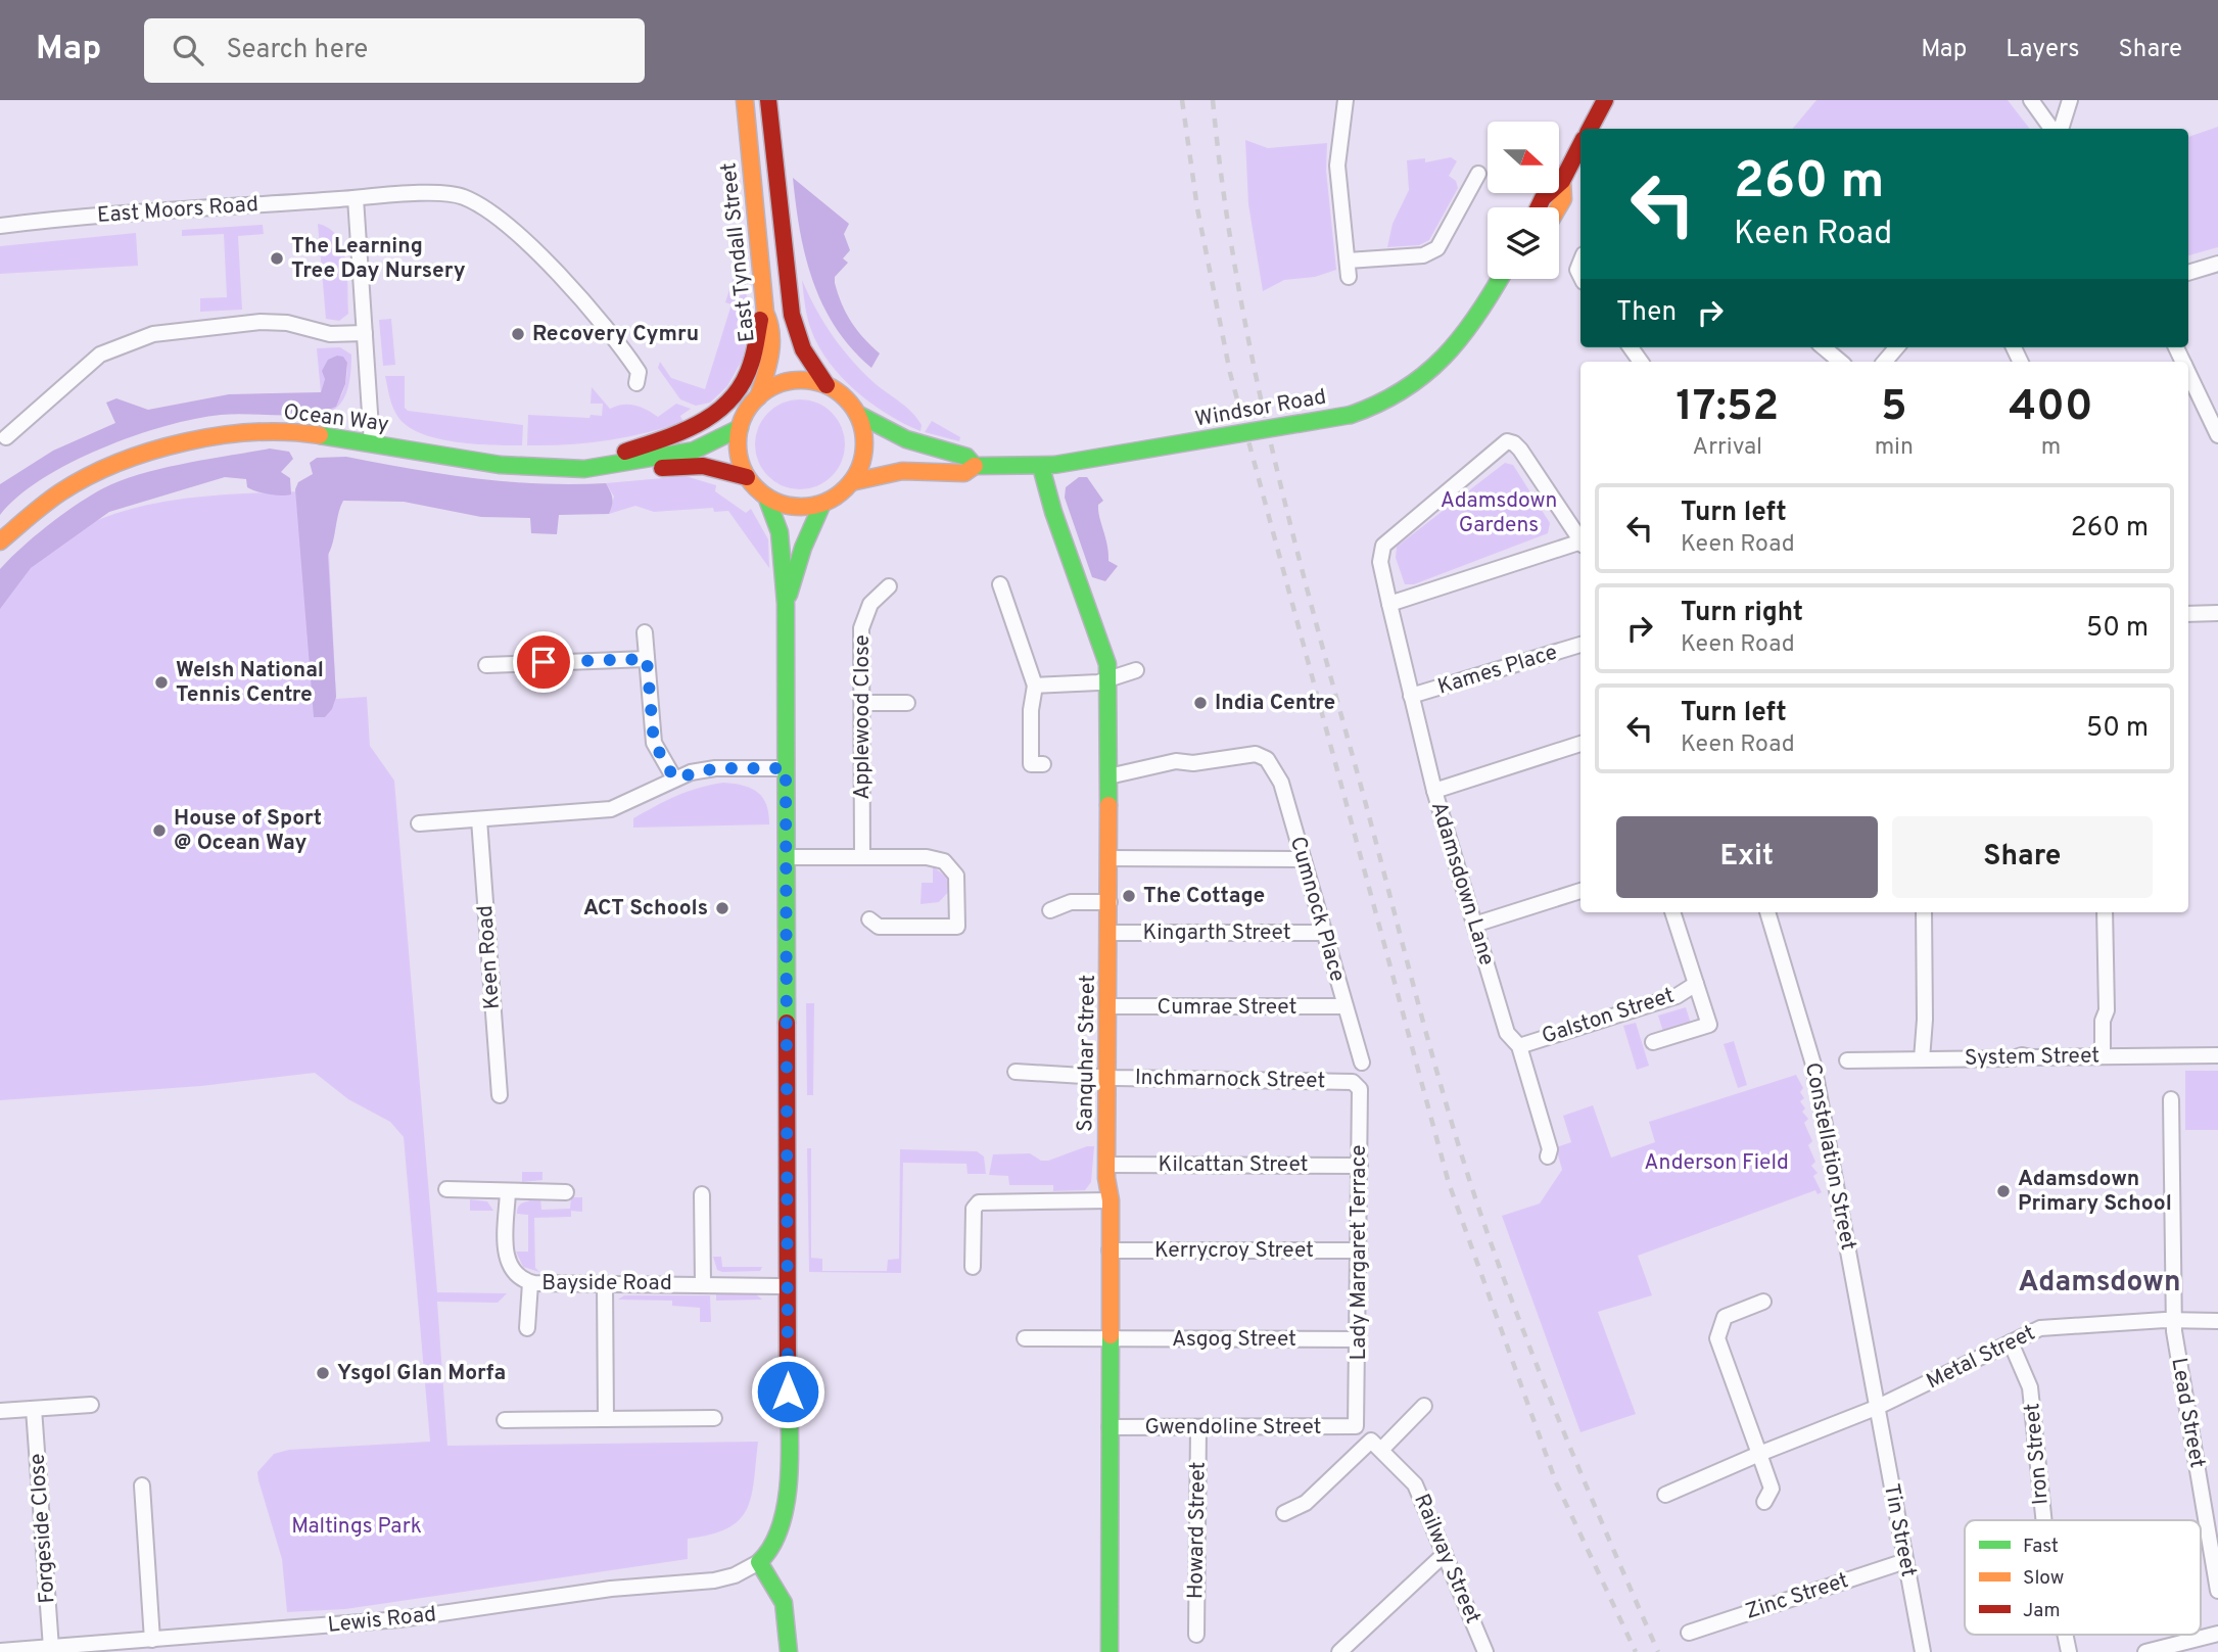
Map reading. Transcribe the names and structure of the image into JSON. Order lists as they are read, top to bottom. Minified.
{"streets":{"street":["East Moors Road","East Tyndall Street","Windsor Road","Ocean Way","Kames Place","Applewood Close","Adamsdown Lane","Cumnock Place","Kingarth Street","Keen Road","Cumrae Street","Galston Street","Sanquhar Street","System Street","Inchmarnock Street","Constellation Street","Kilcattan Street","Kerrycroy Street","Lady Margaret Terrace","Bayside Road","Asgog Street","Metal Street","Lead Street","Gwendoline Street","Iron Street","Forgeside Close","Howard Street","Tin Street","Railway Street","Zinc Street","Lewis Road"]},"crossings":[["East Tyndall Street","Windsor Road"],["East Tyndall Street","Ocean Way"],["Windsor Road","Ocean Way"],["Windsor Road","Sanquhar Street"],["Kames Place","Adamsdown Lane"],["Adamsdown Lane","Galston Street"],["Cumnock Place","Kingarth Street"],["Cumnock Place","Cumrae Street"],["Cumnock Place","Sanquhar Street"],["Kingarth Street","Sanquhar Street"],["Cumrae Street","Sanquhar Street"],["Sanquhar Street","Inchmarnock Street"],["Sanquhar Street","Kilcattan Street"],["Sanquhar Street","Kerrycroy Street"],["Sanquhar Street","Asgog Street"],["Sanquhar Street","Gwendoline Street"],["Inchmarnock Street","Lady Margaret Terrace"],["Constellation Street","Metal Street"],["Constellation Street","Tin Street"],["Kilcattan Street","Lady Margaret Terrace"],["Kerrycroy Street","Lady Margaret Terrace"],["Lady Margaret Terrace","Asgog Street"],["Lady Margaret Terrace","Gwendoline Street"],["Metal Street","Lead Street"],["Metal Street","Iron Street"],["Metal Street","Tin Street"],["Gwendoline Street","Howard Street"],["Forgeside Close","Lewis Road"],["Tin Street","Zinc Street"]],"districts":["Adamsdown"],"parks":["Adamsdown Gardens","Anderson Field","Maltings Park"],"places":["The Learning Tree Day Nursery","Recovery Cymru","Welsh National Tennis Centre","India Centre","House of Sport @ Ocean Way","The Cottage","ACT Schools","Adamsdown Primary School","Ysgol Glan Morfa"],"legend":["Fast","Slow","Jam"],"north":"right","page":{"header":"Map","search":"Search here","nav":["Map","Layers","Share"],"turn":["260 m","Keen Road"],"then":"Then","eta":["17:52","Arrival","5","min","400","m"],"list":[{"name":"Turn left","note":"Keen Road","value":"260 m"},{"name":"Turn right","note":"Keen Road","value":"50 m"},{"name":"Turn left","note":"Keen Road","value":"50 m"}],"buttons":["Exit","Share"]}}
